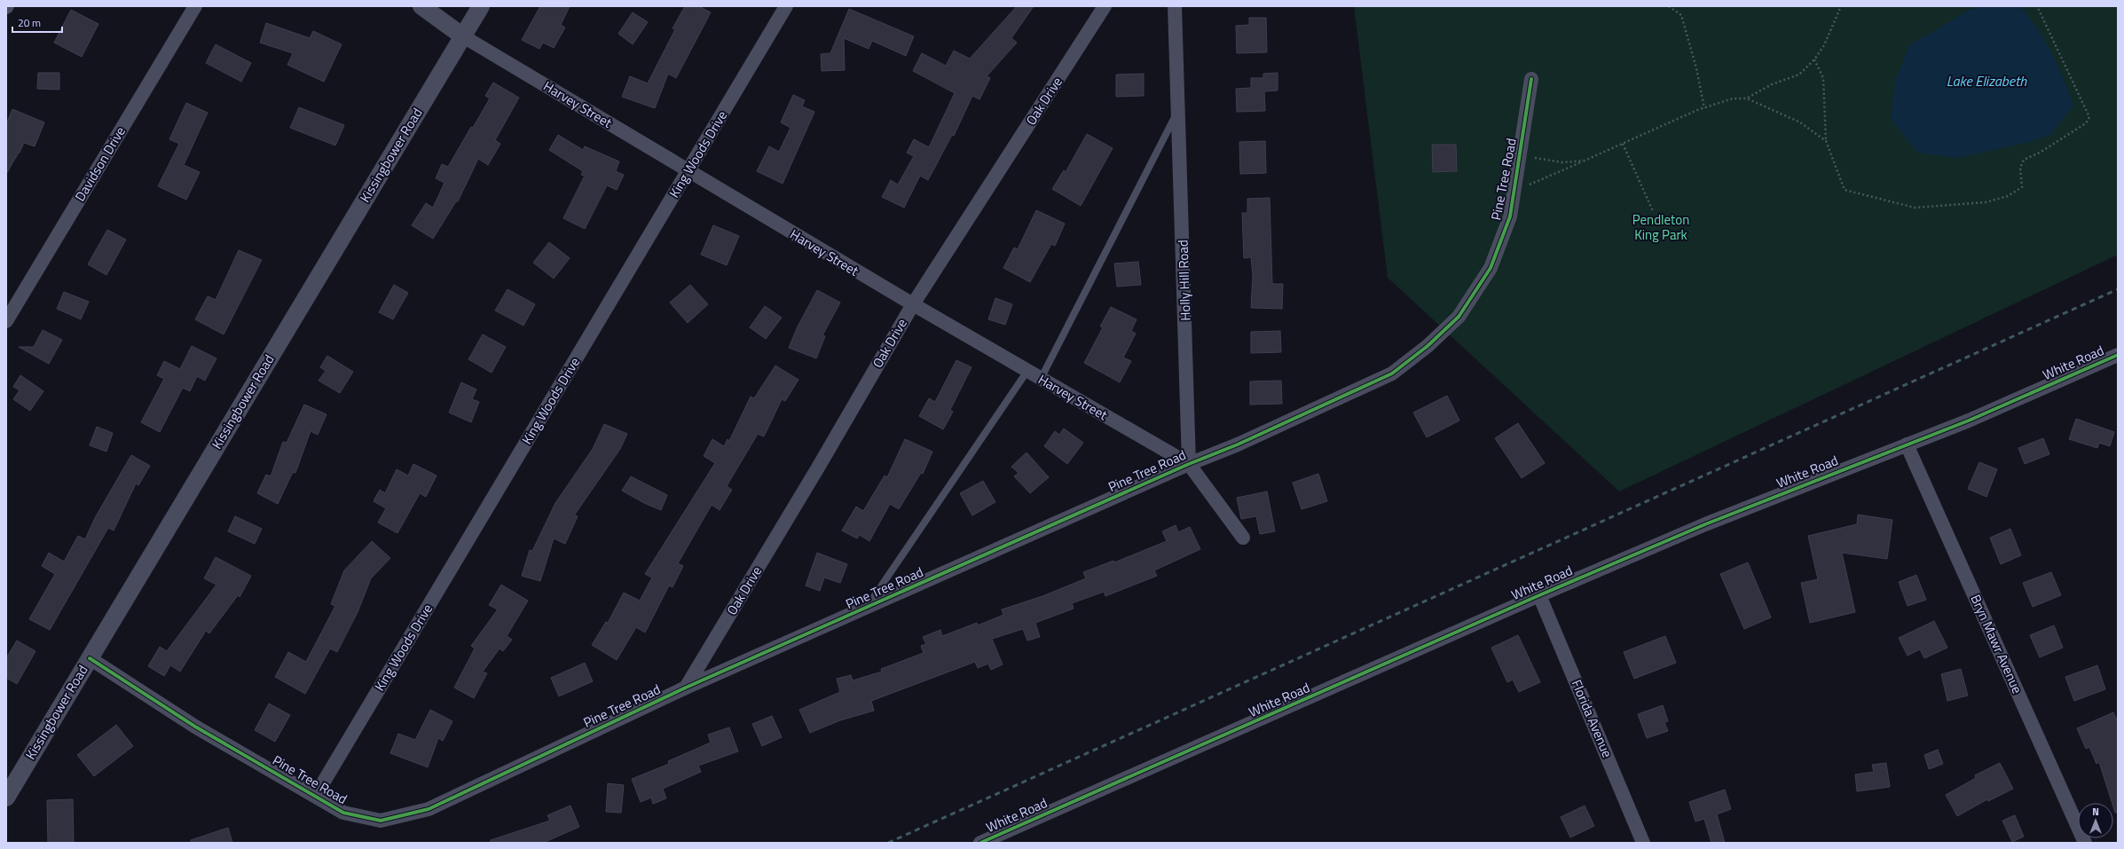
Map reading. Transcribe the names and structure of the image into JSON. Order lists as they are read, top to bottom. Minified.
{"streets":{"street":["Oak Drive","Harvey Street","King Woods Drive","Kissingbower Road","Davidson Drive","Pine Tree Road","Holly Hill Road","White Road","Bryn Mawr Avenue","Florida Avenue"]},"crossings":[["Oak Drive","Harvey Street"],["Oak Drive","Pine Tree Road"],["Harvey Street","King Woods Drive"],["Harvey Street","Kissingbower Road"],["Harvey Street","Pine Tree Road"],["Harvey Street","Holly Hill Road"],["King Woods Drive","Pine Tree Road"],["Kissingbower Road","Pine Tree Road"],["Pine Tree Road","Holly Hill Road"],["White Road","Bryn Mawr Avenue"],["White Road","Florida Avenue"]],"water":["Lake Elizabeth"],"parks":["Pendleton King Park"],"scale_bar":"20 m","north":"top"}
